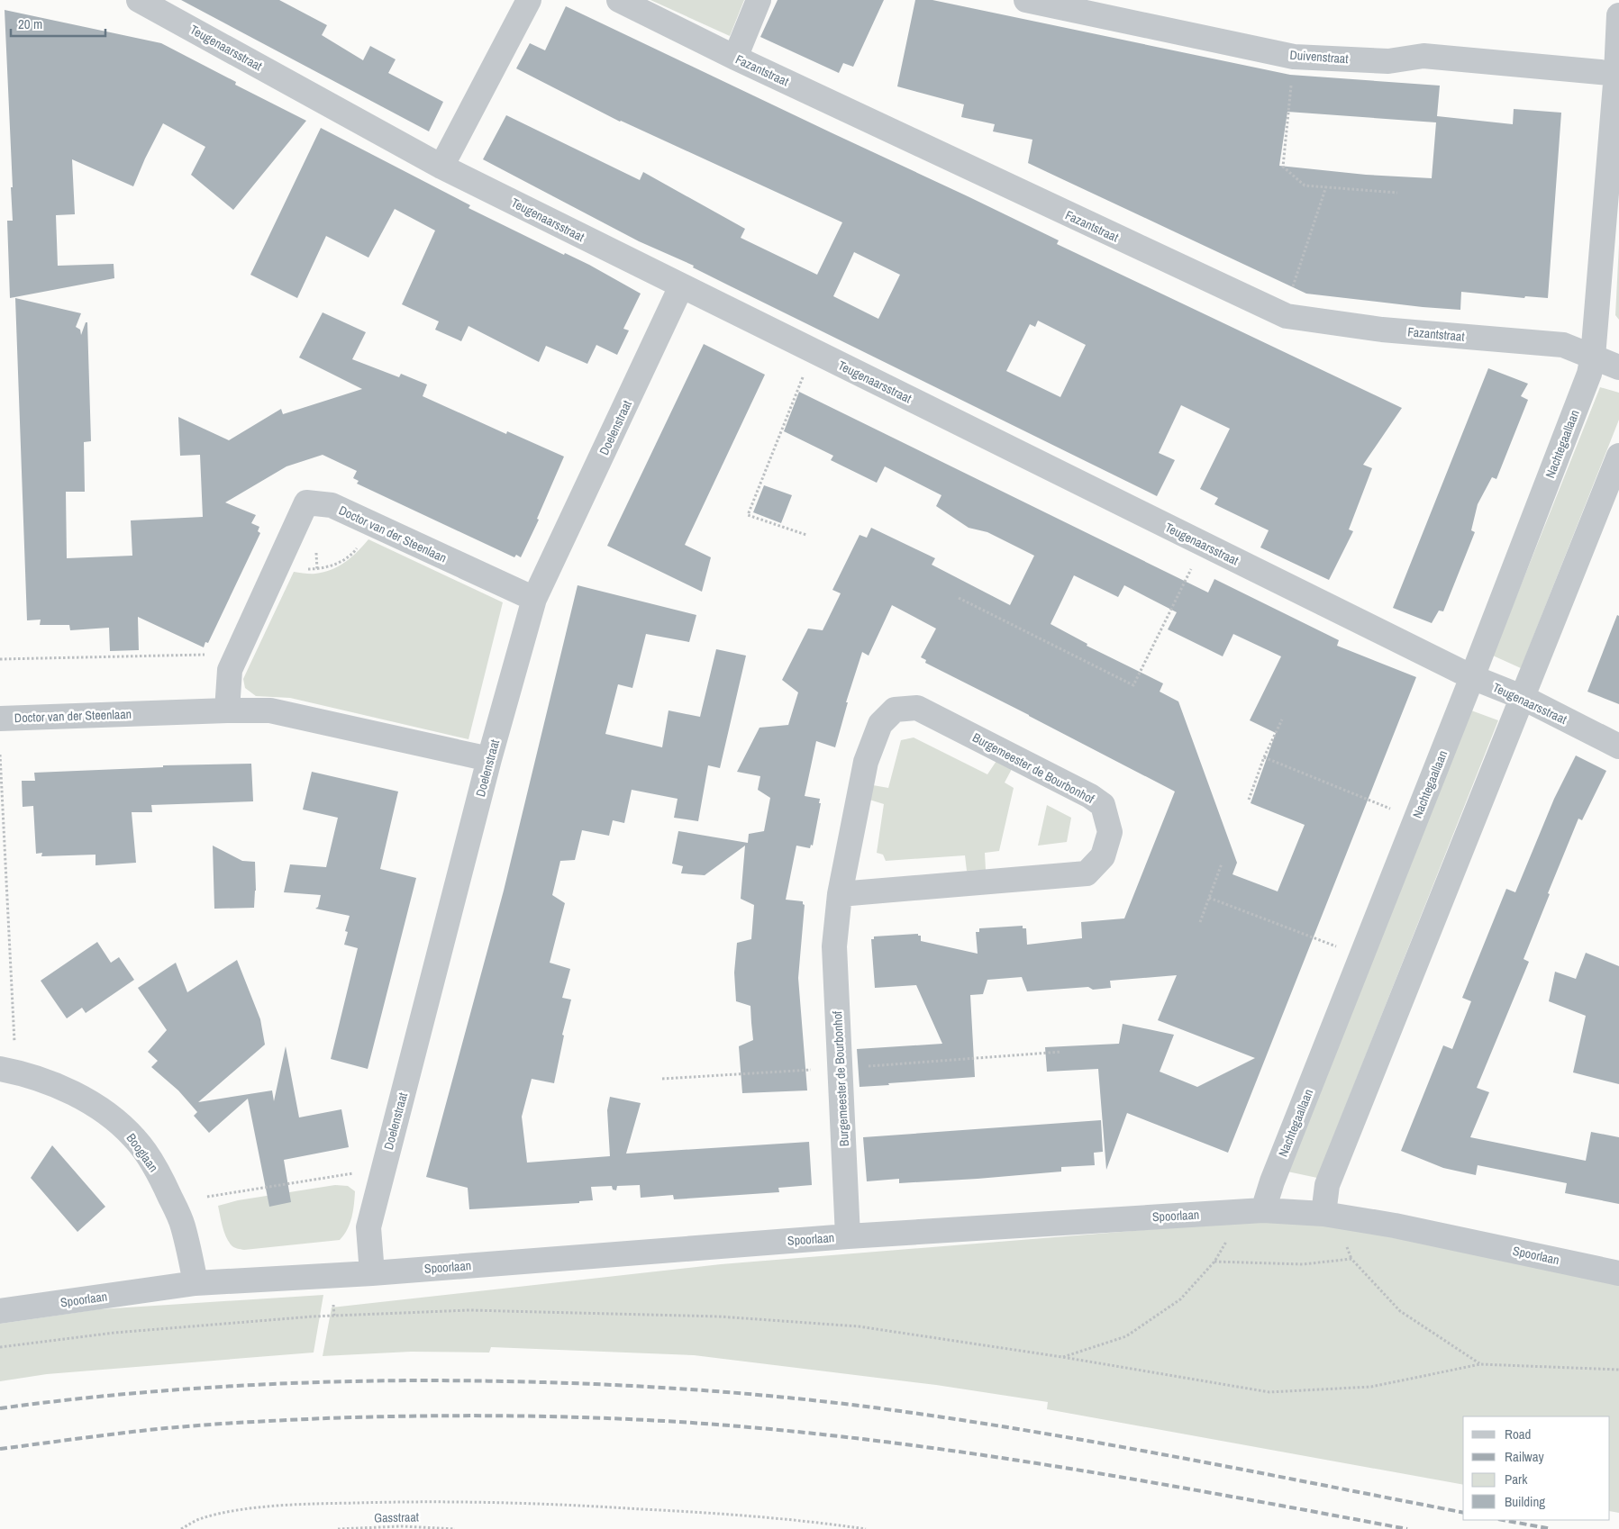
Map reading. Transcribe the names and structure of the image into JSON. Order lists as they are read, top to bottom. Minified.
{"streets":{"street":["Teugenaarsstraat","Duivenstraat","Fazantstraat","Doelenstraat","Nachtegaallaan","Doctor van der Steenlaan","Burgemeester de Bourbonhof","Booglaan","Spoorlaan"],"path":["Gasstraat"]},"crossings":[["Teugenaarsstraat","Doelenstraat"],["Teugenaarsstraat","Nachtegaallaan"],["Duivenstraat","Nachtegaallaan"],["Fazantstraat","Nachtegaallaan"],["Doelenstraat","Doctor van der Steenlaan"],["Doelenstraat","Spoorlaan"],["Nachtegaallaan","Spoorlaan"],["Burgemeester de Bourbonhof","Spoorlaan"],["Booglaan","Spoorlaan"]],"legend":["Road","Railway","Park","Building"],"scale_bar":"20 m"}
